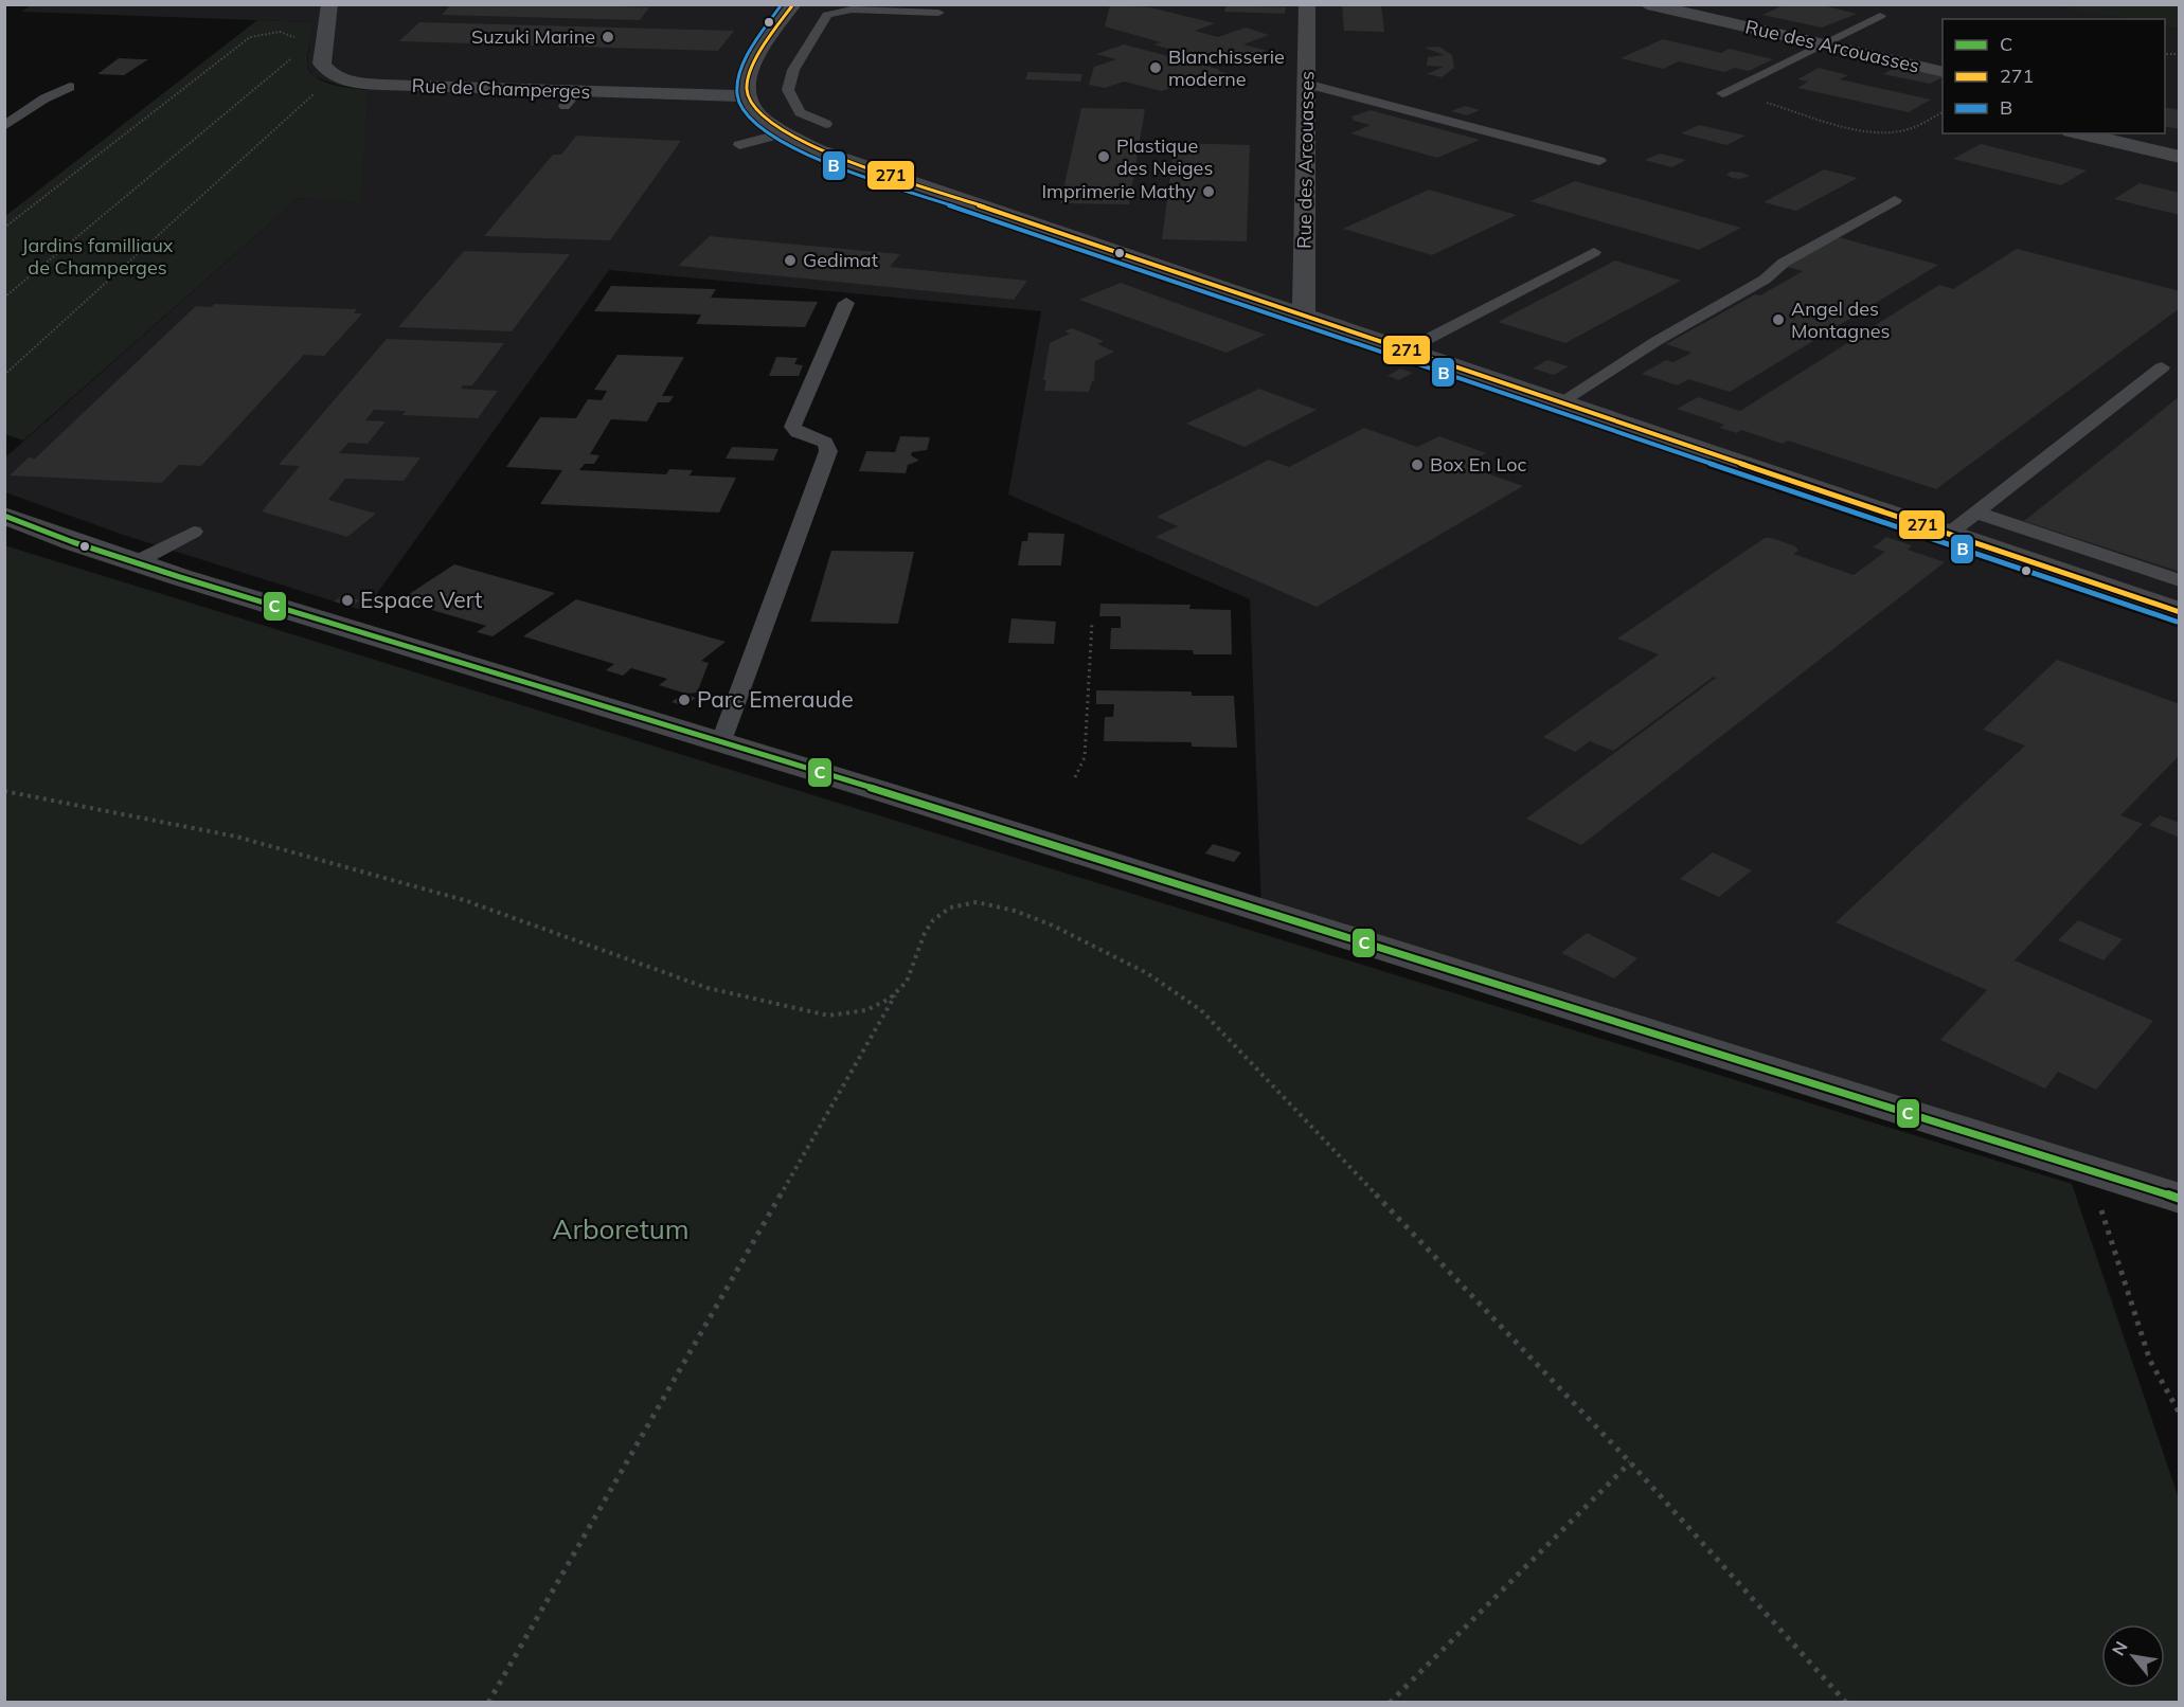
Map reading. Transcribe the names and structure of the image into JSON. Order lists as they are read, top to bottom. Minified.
{"streets":{"street":["Rue des Arcouasses","Rue de Champerges"]},"parks":["Jardins familliaux de Champerges","Arboretum"],"places":["Suzuki Marine","Blanchisserie moderne","Plastique des Neiges","Imprimerie Mathy","Gedimat","Angel des Montagnes","Box En Loc","Espace Vert","Parc Emeraude"],"lines":["transit line 271","transit line B","transit line C"],"legend":["C","271","B"],"north":"top left"}
